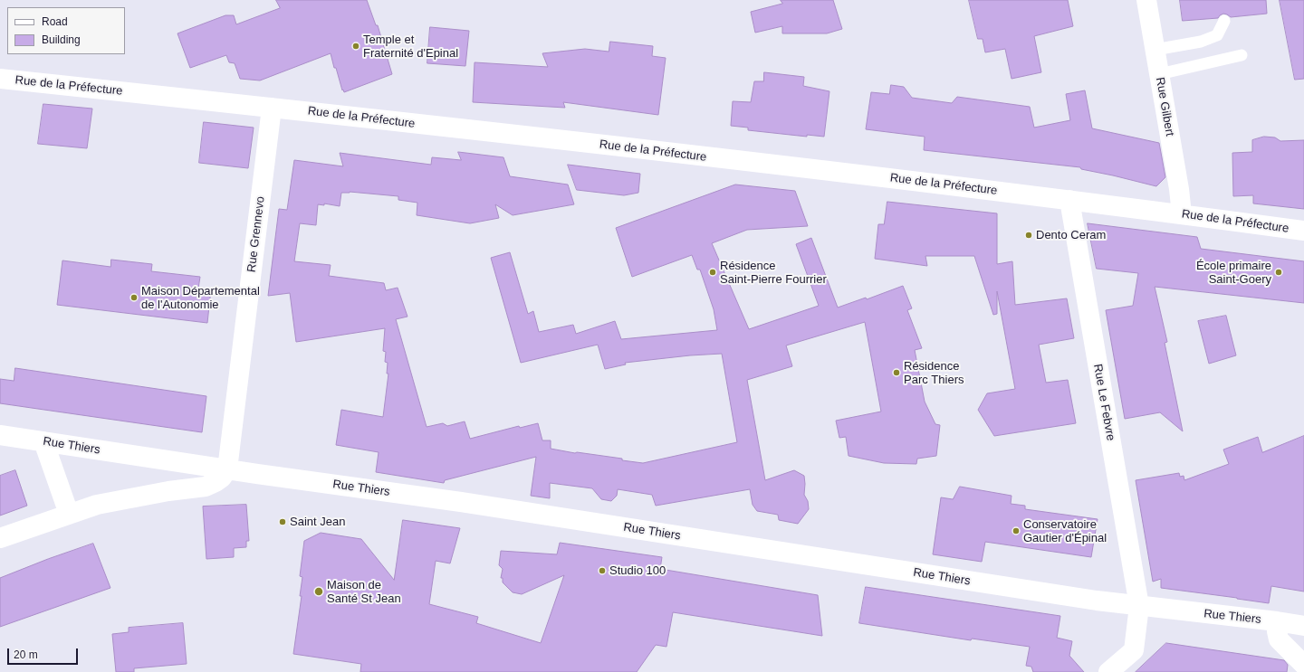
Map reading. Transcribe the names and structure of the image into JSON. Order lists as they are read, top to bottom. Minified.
{"streets":{"street":["Rue de la Préfecture","Rue Gilbert","Rue Grennevo","Rue Le Febvre","Rue Thiers"]},"crossings":[["Rue de la Préfecture","Rue Gilbert"],["Rue de la Préfecture","Rue Grennevo"],["Rue de la Préfecture","Rue Le Febvre"],["Rue Grennevo","Rue Thiers"],["Rue Le Febvre","Rue Thiers"]],"places":["Temple et Fraternité d'Epinal","Dento Ceram","Résidence Saint-Pierre Fourrier","École primaire Saint-Goery","Maison Départemental de l'Autonomie","Résidence Parc Thiers","Saint Jean","Conservatoire Gautier d'Épinal","Studio 100","Maison de Santé St Jean"],"legend":["Road","Building"],"scale_bar":"20 m"}
